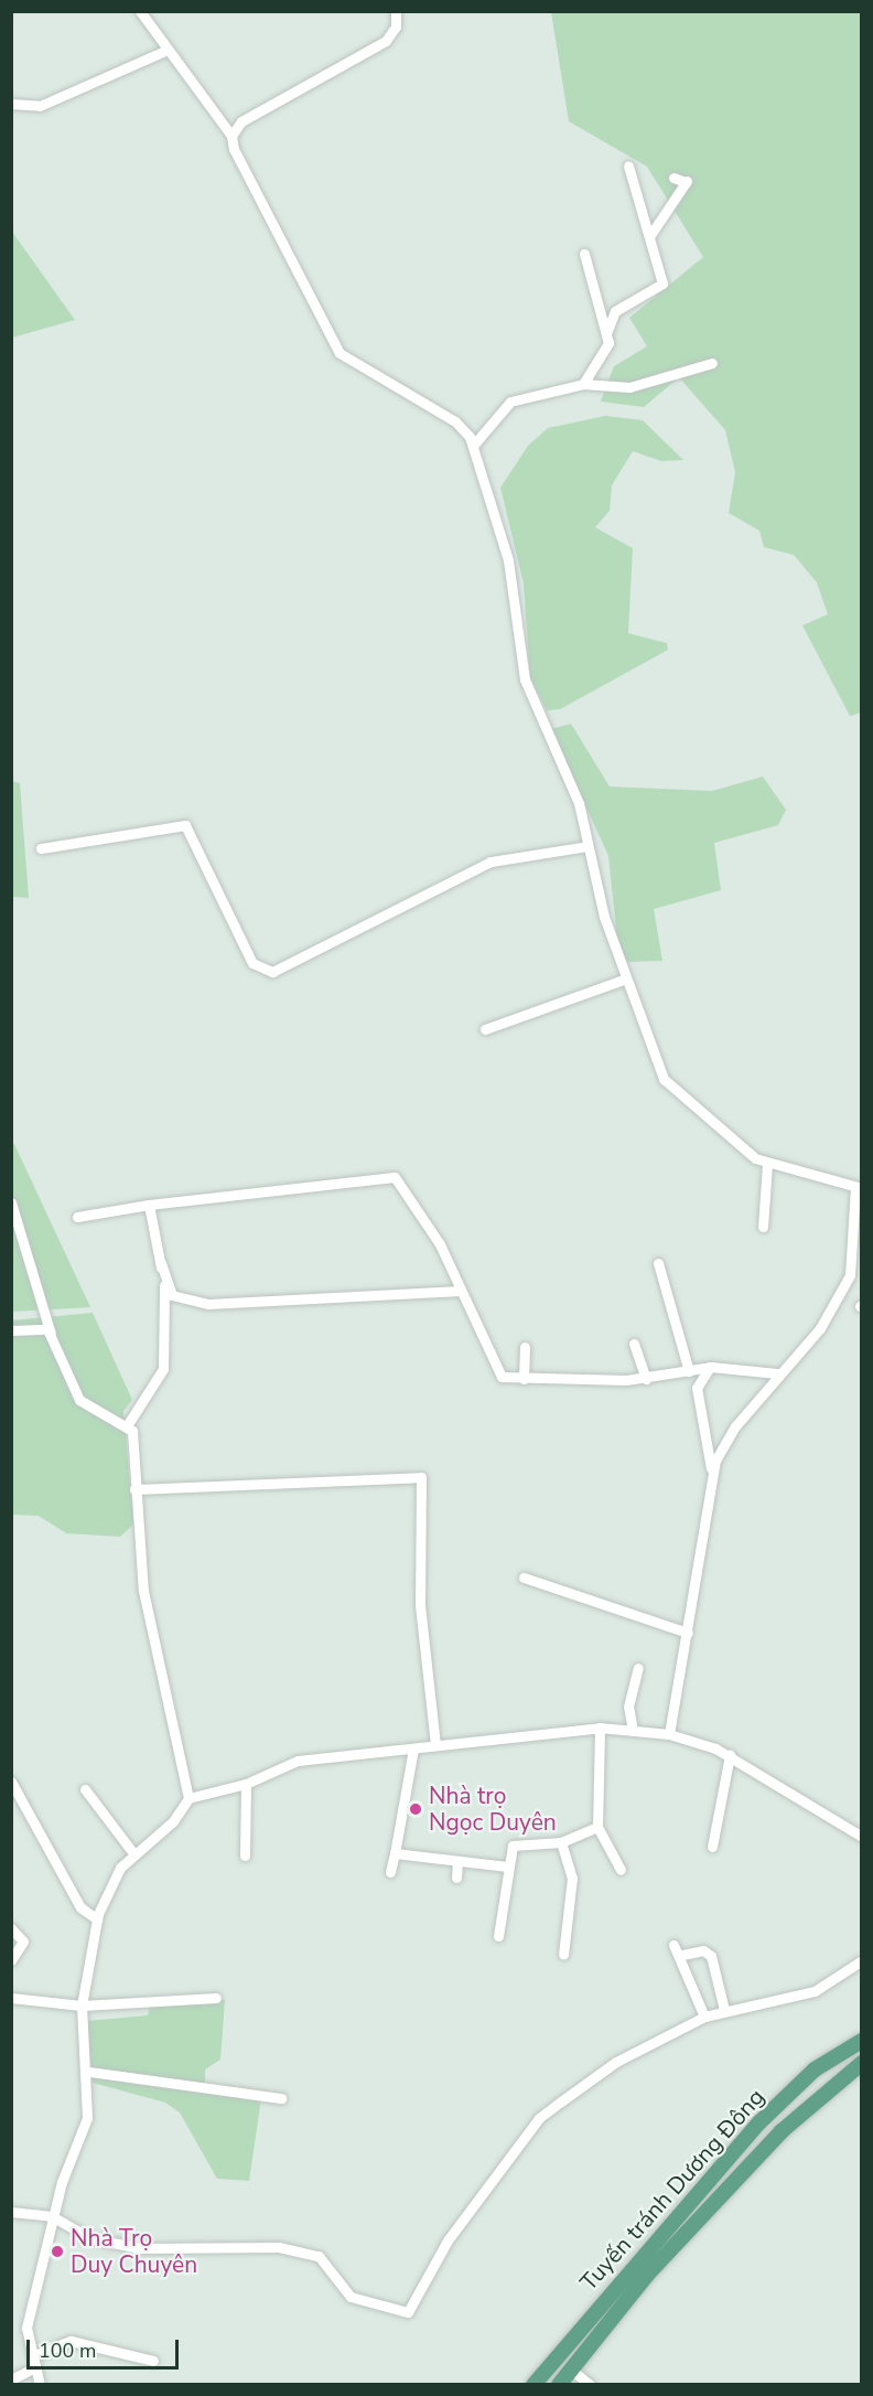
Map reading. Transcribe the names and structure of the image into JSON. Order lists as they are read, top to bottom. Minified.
{"streets":{"main road":["Tuyến tránh Dương Đông"]},"places":["Nhà trọ Ngọc Duyên","Nhà Trọ Duy Chuyên"],"scale_bar":"100 m"}
